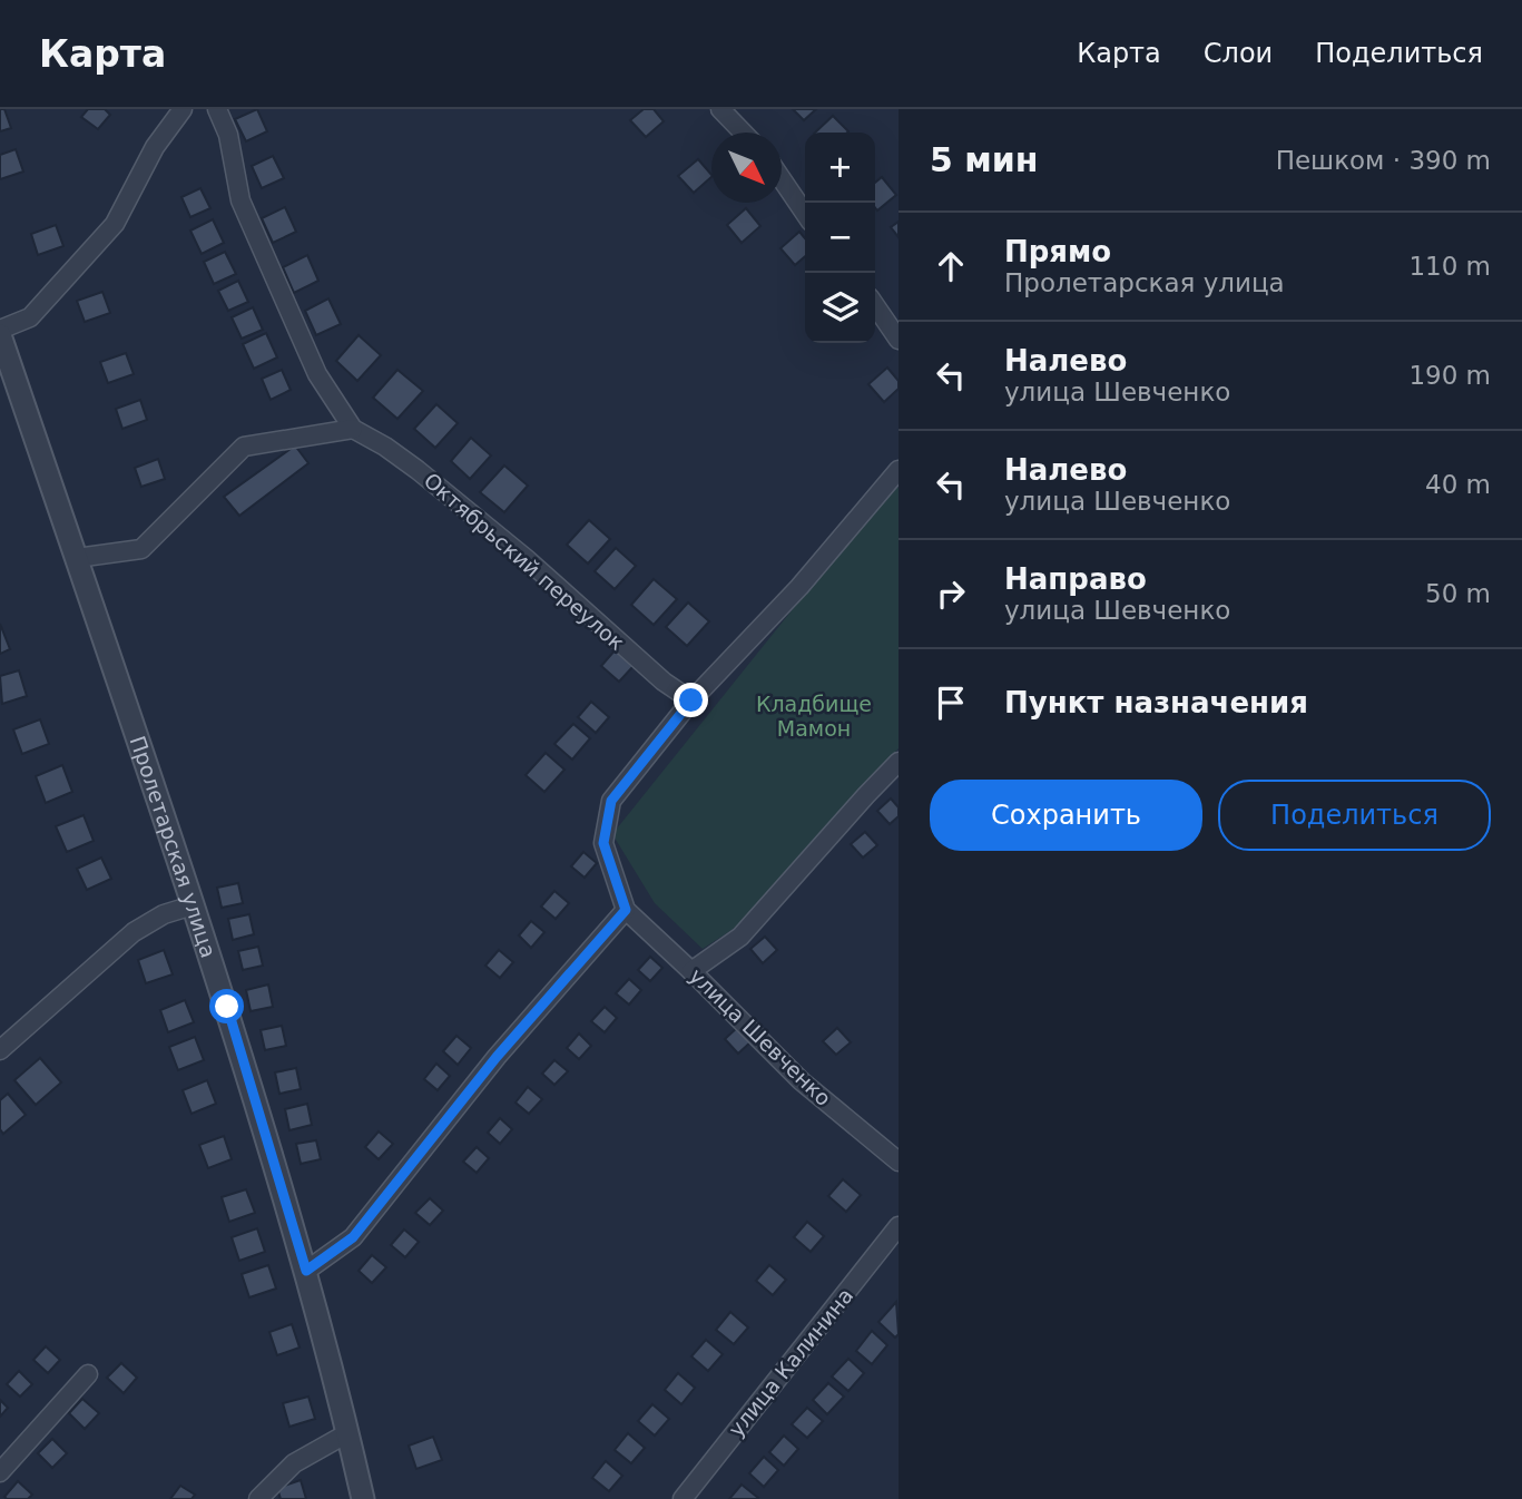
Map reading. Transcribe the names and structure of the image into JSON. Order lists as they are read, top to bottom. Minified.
{"streets":{"street":["Октябрьский переулок","Пролетарская улица","улица Шевченко","улица Калинина"]},"crossings":[["Октябрьский переулок","улица Шевченко"]],"parks":["Кладбище Мамон"],"north":"bottom right","page":{"header":"Карта","nav":["Карта","Слои","Поделиться"],"heading":["5 мин","Пешком · 390 m"],"map_buttons":["+","−"],"list":[["Прямо","Пролетарская улица","110 m"],["Налево","улица Шевченко","190 m"],["Налево","улица Шевченко","40 m"],["Направо","улица Шевченко","50 m"],"Пункт назначения"],"buttons":["Сохранить","Поделиться"]}}
